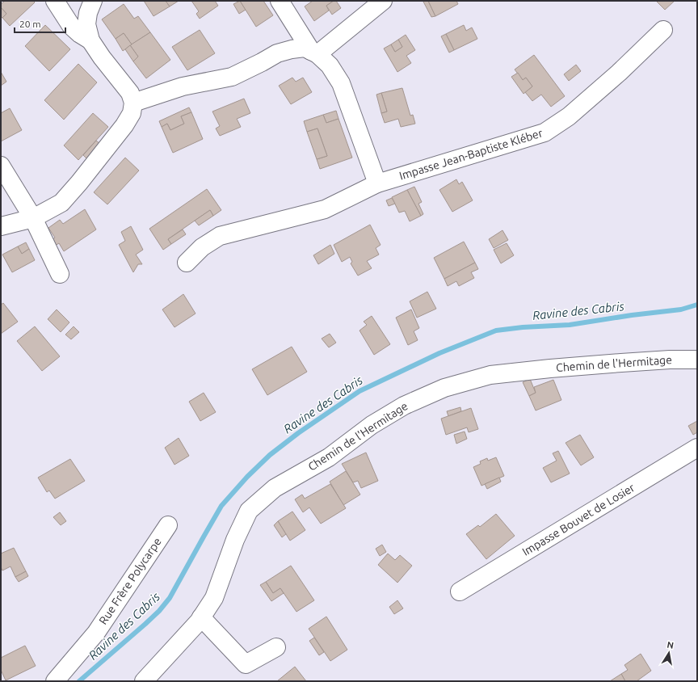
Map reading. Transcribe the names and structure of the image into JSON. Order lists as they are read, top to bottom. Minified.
{"streets":{"street":["Impasse Jean-Baptiste Kléber","Chemin de l'Hermitage","Impasse Bouvet de Losier","Rue Frère Polycarpe"]},"water":["Ravine des Cabris"],"scale_bar":"20 m","north":"top"}
